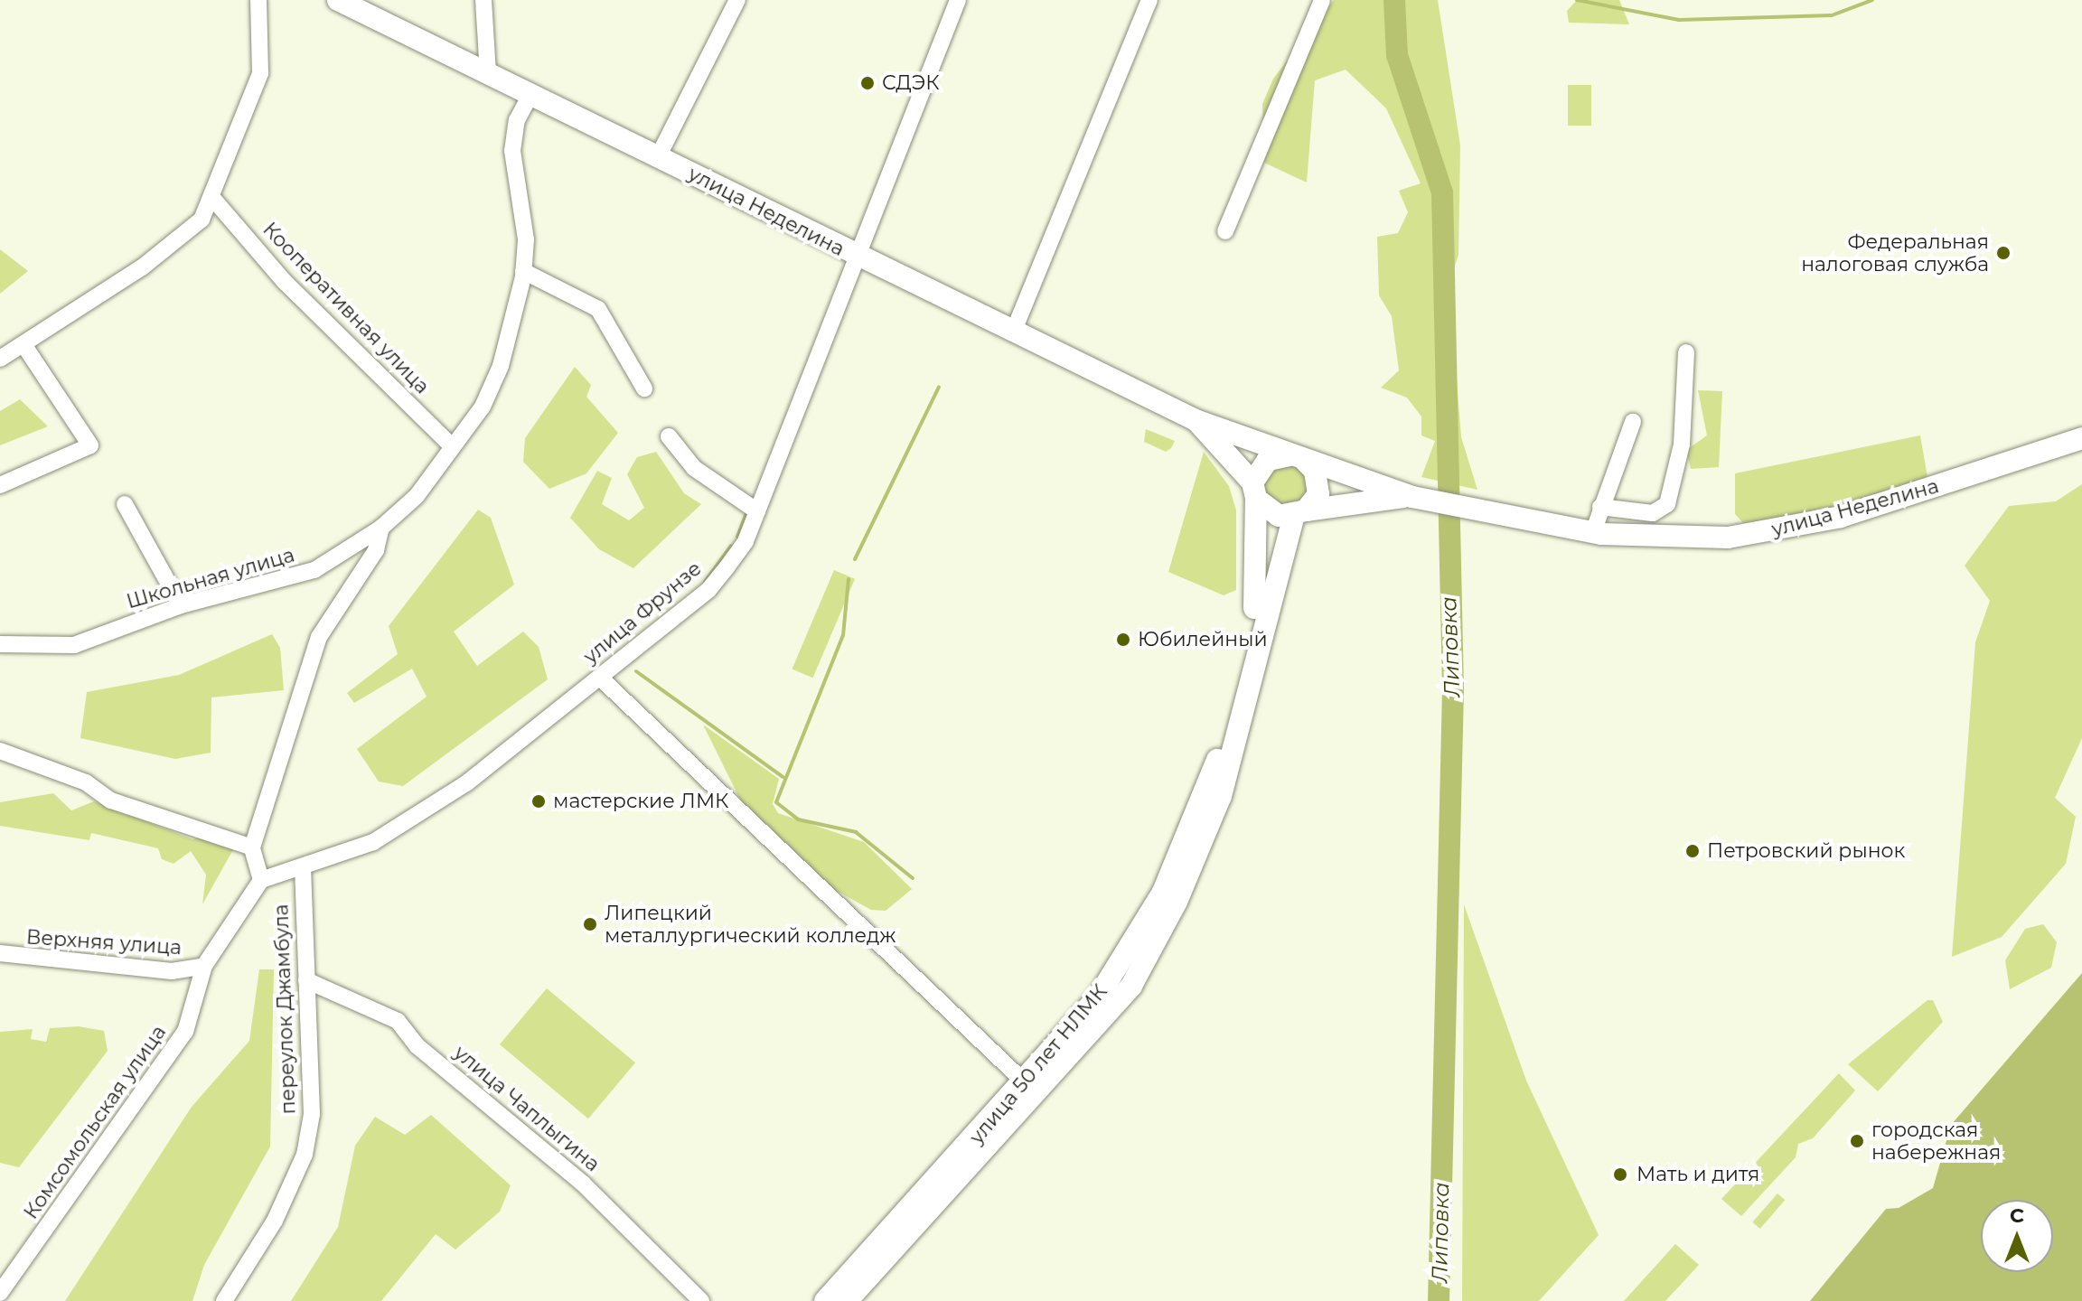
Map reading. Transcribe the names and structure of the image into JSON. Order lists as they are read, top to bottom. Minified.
{"streets":{"main road":["улица Неделина","улица 50 лет НЛМК"],"street":["Кооперативная улица","Школьная улица","улица Фрунзе","Верхняя улица","переулок Джамбула","улица Чаплыгина","Комсомольская улица"]},"crossings":[["улица Неделина","улица Фрунзе"],["улица Неделина","улица 50 лет НЛМК"],["улица Фрунзе","переулок Джамбула"],["Верхняя улица","Комсомольская улица"],["переулок Джамбула","улица Чаплыгина"]],"water":["Липовка"],"places":["СДЭК","Федеральная налоговая служба","Юбилейный","мастерские ЛМК","Петровский рынок","Липецкий металлургический колледж","городская набережная","Мать и дитя"],"north":"top"}
